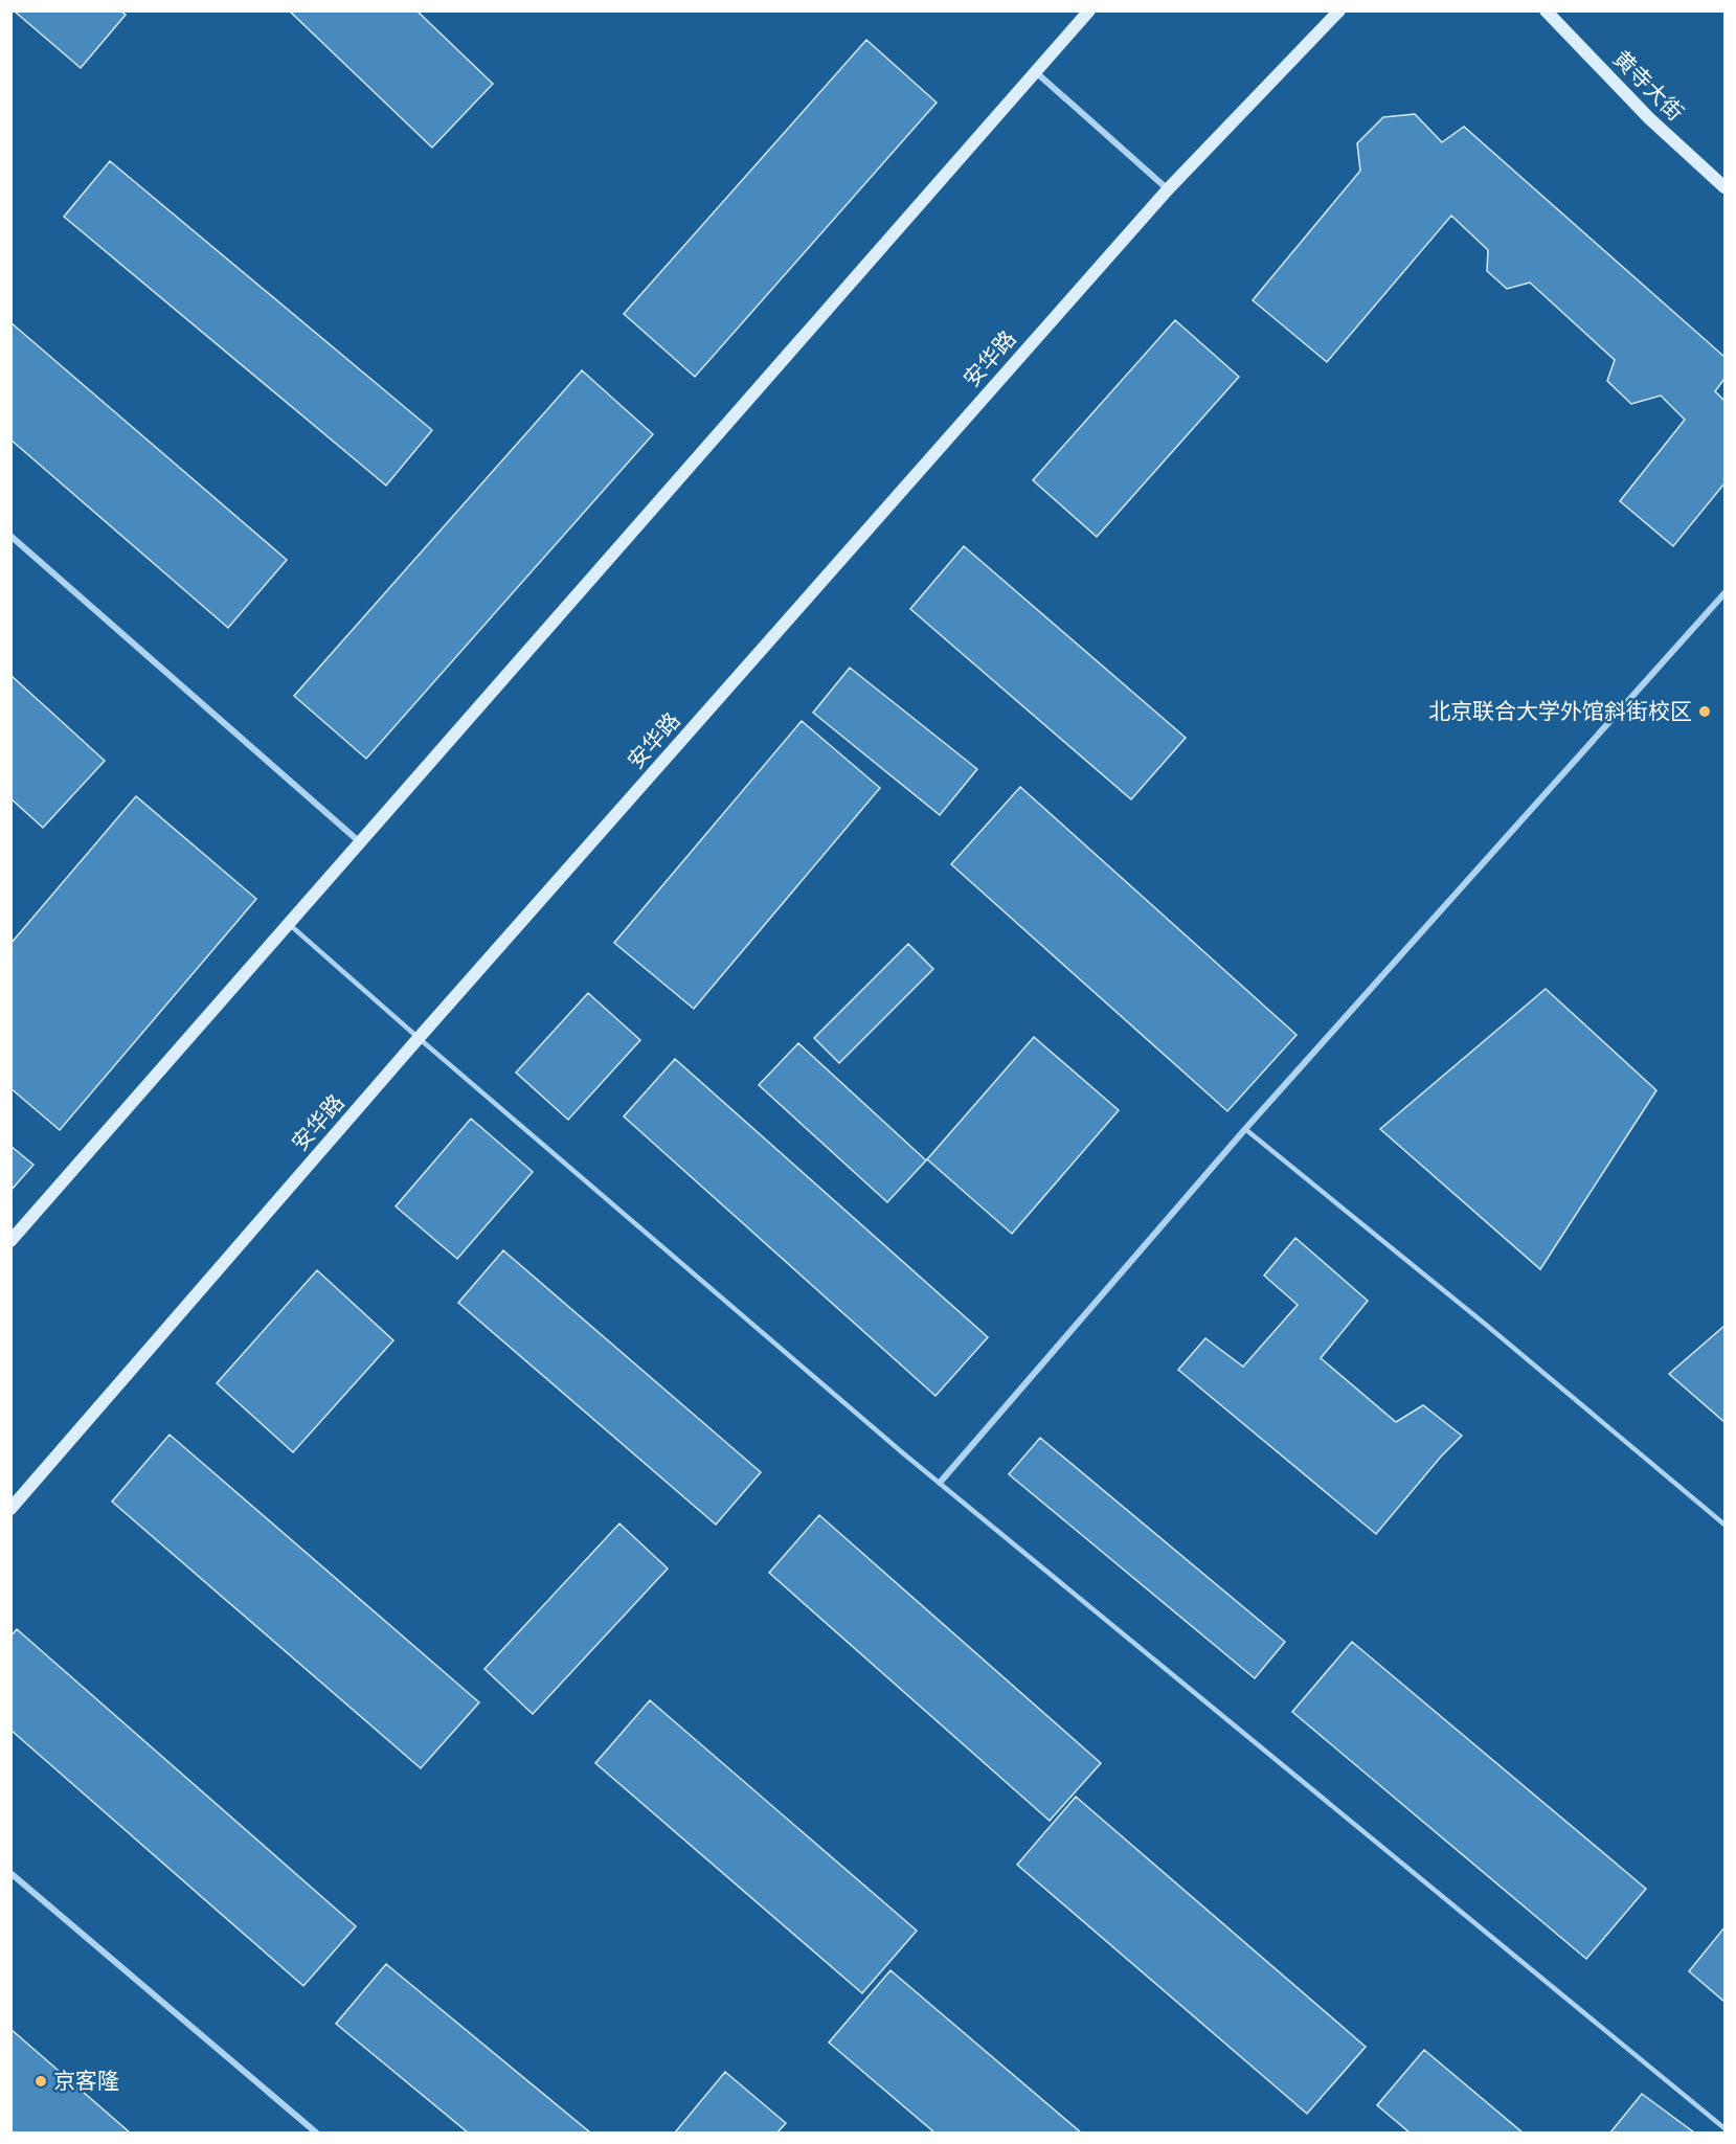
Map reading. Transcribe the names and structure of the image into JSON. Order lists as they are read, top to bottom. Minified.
{"streets":{"street":["黄寺大街","安华路"]},"places":["北京联合大学外馆斜街校区","京客隆"]}
